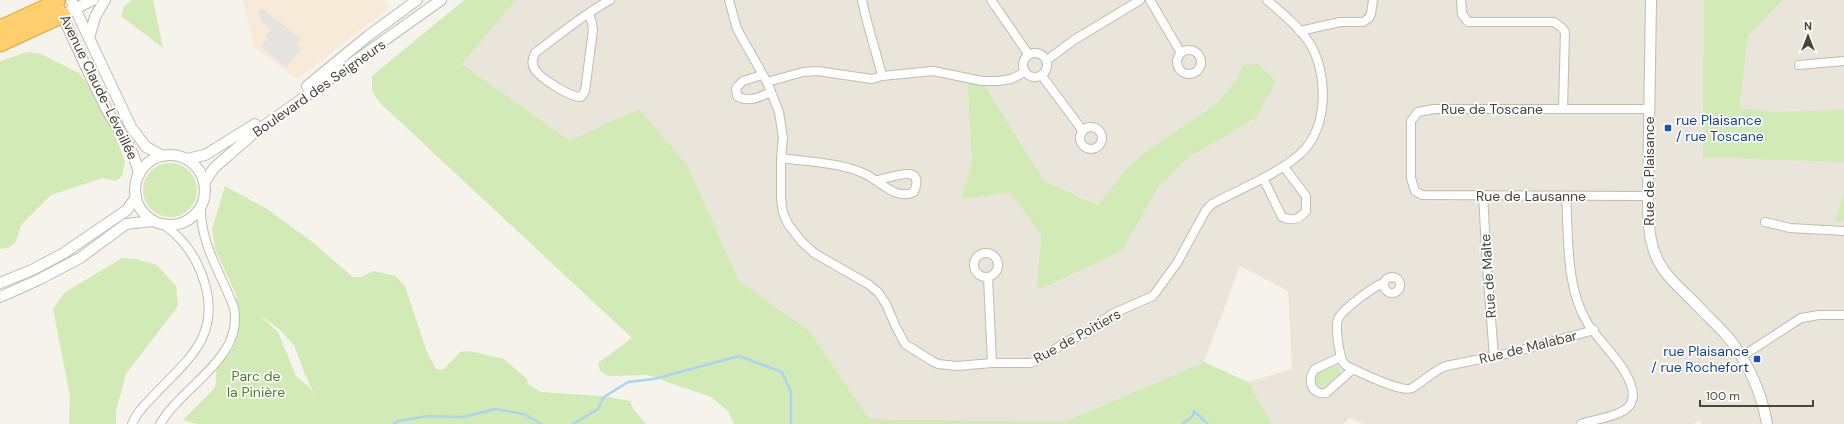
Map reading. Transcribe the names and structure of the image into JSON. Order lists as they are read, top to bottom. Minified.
{"streets":{"street":["Avenue Claude-Léveillée","Boulevard des Seigneurs","Rue de Toscane","Rue de Plaisance","Rue de Lausanne","Rue de Malte","Rue de Poitiers","Rue de Malabar"]},"crossings":[["Avenue Claude-Léveillée","Boulevard des Seigneurs"],["Rue de Toscane","Rue de Plaisance"],["Rue de Toscane","Rue de Lausanne"],["Rue de Plaisance","Rue de Lausanne"],["Rue de Lausanne","Rue de Malte"],["Rue de Malte","Rue de Malabar"]],"parks":["Parc de la Pinière"],"places":{"transit":["rue Plaisance / rue Toscane","rue Plaisance / rue Rochefort"]},"scale_bar":"100 m","north":"top"}
